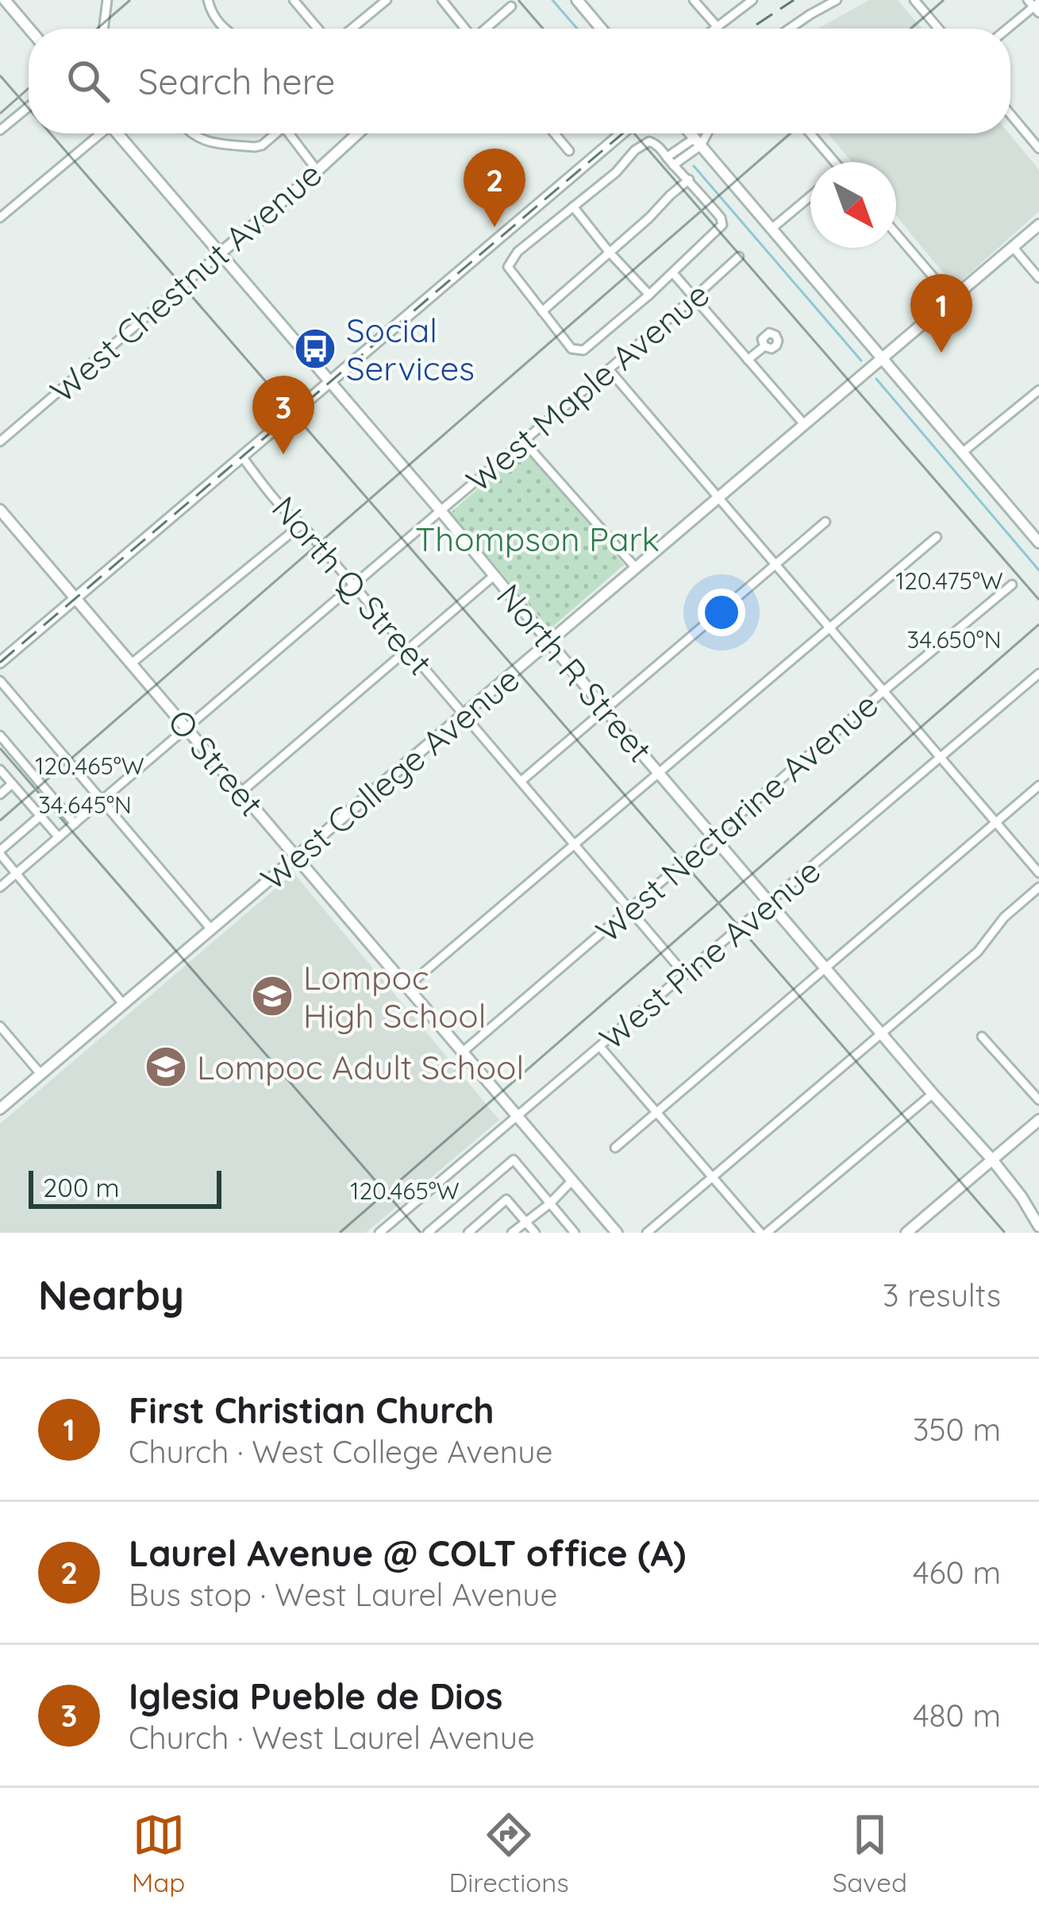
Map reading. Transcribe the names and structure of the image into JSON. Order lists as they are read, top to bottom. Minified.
{"streets":{"street":["West Chestnut Avenue","West Maple Avenue","North Q Street","North R Street","O Street","West College Avenue","West Nectarine Avenue","West Pine Avenue"]},"crossings":[["West Chestnut Avenue","North R Street"],["West Maple Avenue","North Q Street"],["West Maple Avenue","North R Street"],["West Maple Avenue","O Street"],["North Q Street","West College Avenue"],["North Q Street","West Nectarine Avenue"],["North Q Street","West Pine Avenue"],["North R Street","West College Avenue"],["North R Street","West Nectarine Avenue"],["North R Street","West Pine Avenue"],["O Street","West College Avenue"],["O Street","West Nectarine Avenue"],["O Street","West Pine Avenue"]],"parks":["Thompson Park"],"places":{"bus stop":["Social Services"],"school or university":["Lompoc High School","Lompoc Adult School"]},"scale_bar":"200 m","north":"bottom right","page":{"search":"Search here","pins":["2","1","3"],"scale":"200 m","heading":["Nearby","3 results"],"list":[{"mark":"1","name":"First Christian Church","note":"Church · West College Avenue","value":"350 m"},{"mark":"2","name":"Laurel Avenue @ COLT office (A)","note":"Bus stop · West Laurel Avenue","value":"460 m"},{"mark":"3","name":"Iglesia Pueble de Dios","note":"Church · West Laurel Avenue","value":"480 m"}],"nav":["Map","Directions","Saved"]},"coordinates":["120.475°W","34.650°N","120.465°W","34.645°N"]}
